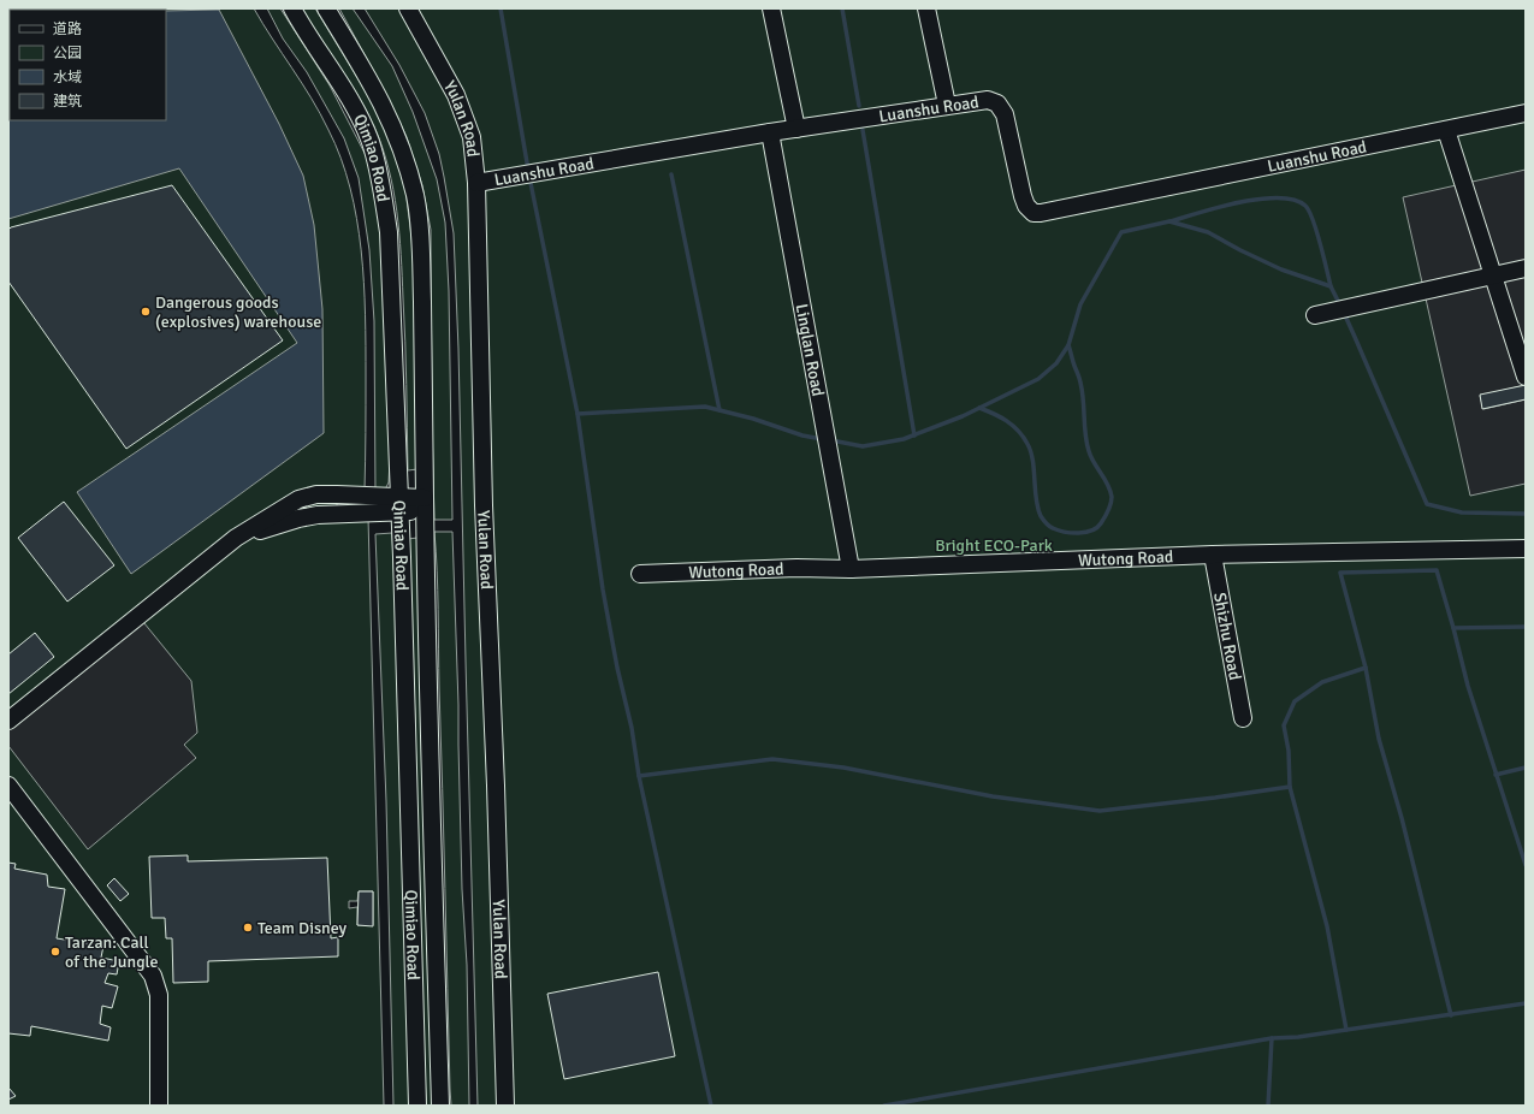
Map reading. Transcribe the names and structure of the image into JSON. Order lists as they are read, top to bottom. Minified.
{"streets":{"street":["Luanshu Road","Yulan Road","Qimiao Road","Linglan Road","Wutong Road","Shizhu Road"]},"crossings":[["Luanshu Road","Yulan Road"],["Luanshu Road","Linglan Road"],["Linglan Road","Wutong Road"],["Wutong Road","Shizhu Road"]],"parks":["Bright ECO-Park"],"places":["Dangerous goods (explosives) warehouse","Team Disney","Tarzan: Call of the Jungle"],"legend":["道路","公园","水域","建筑"]}
